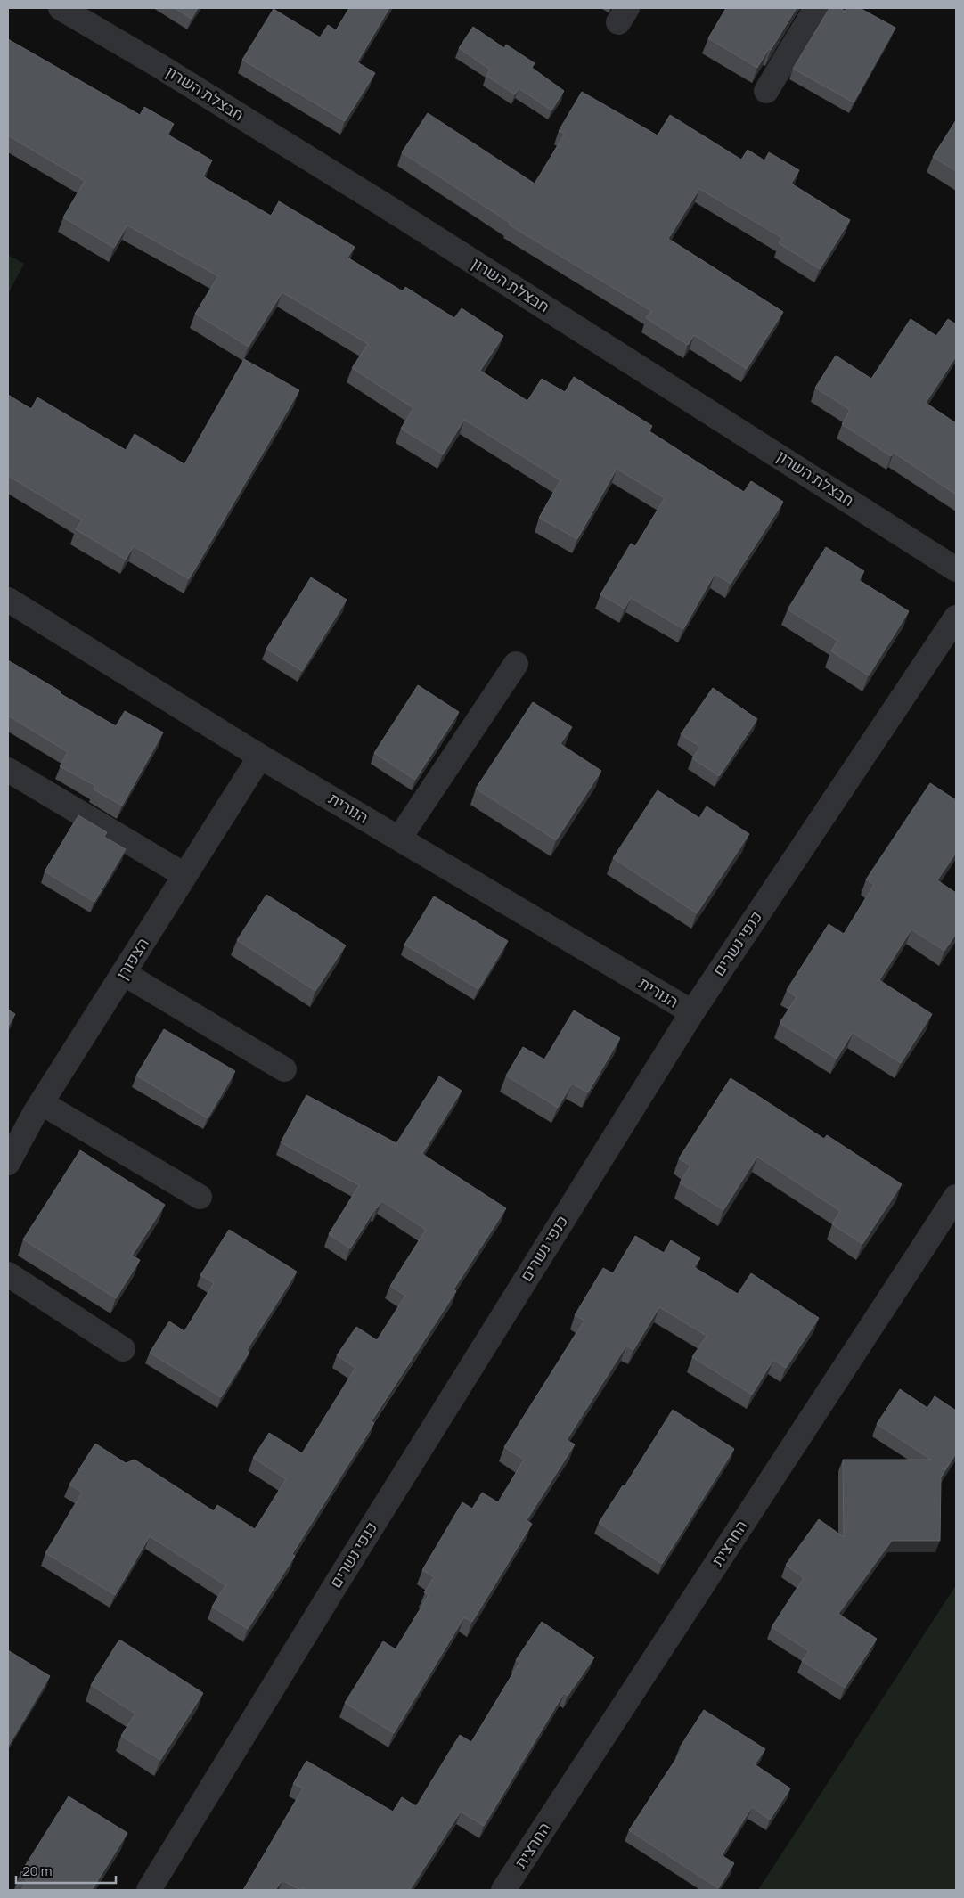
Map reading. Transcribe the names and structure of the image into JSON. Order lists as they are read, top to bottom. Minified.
{"streets":{"street":["חבצלת השרון","הנורית","כנפי נשרים","הצפורן","החרצית"]},"crossings":[["הנורית","כנפי נשרים"],["הנורית","הצפורן"]],"scale_bar":"20 m"}
